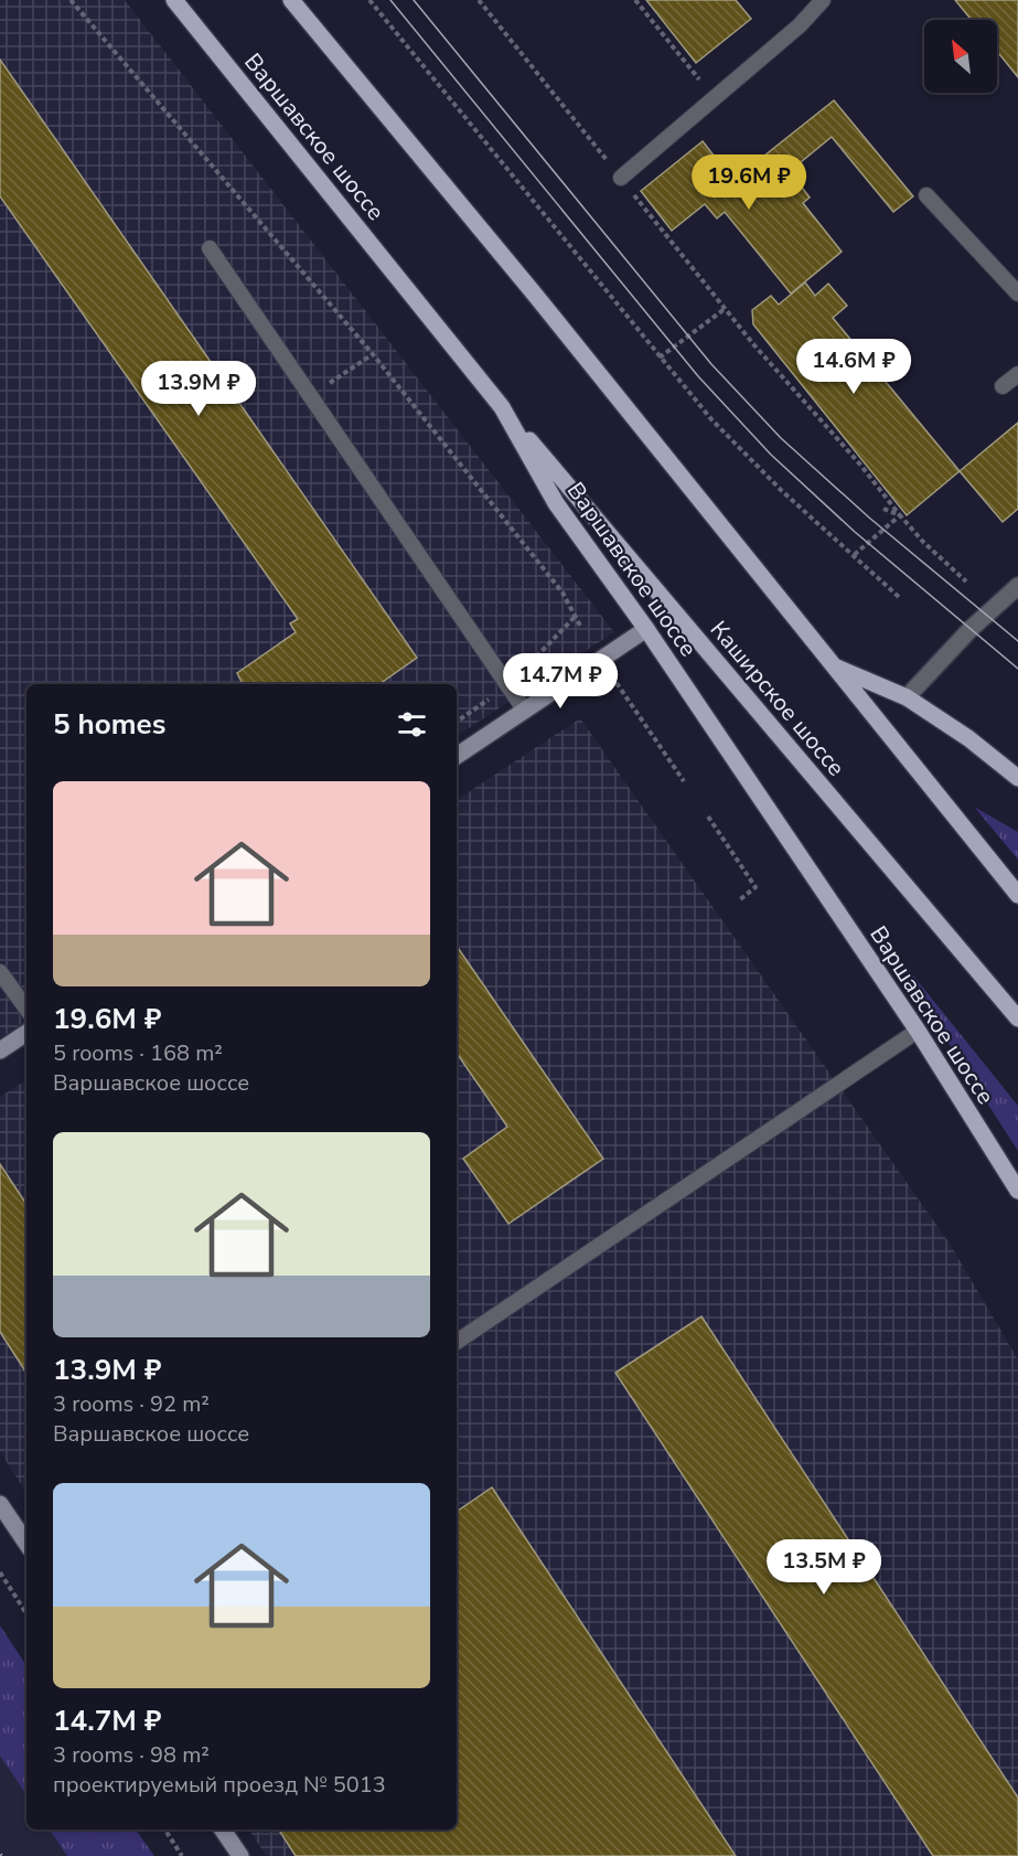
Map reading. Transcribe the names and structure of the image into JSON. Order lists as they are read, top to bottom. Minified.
{"streets":{"main road":["Варшавское шоссе","Каширское шоссе"]},"crossings":[["Варшавское шоссе","Каширское шоссе"]],"north":"top left","page":{"price":["19.6M ₽","14.6M ₽","13.9M ₽","14.7M ₽","13.5M ₽"],"heading":"5 homes","list":[{"name":"19.6M ₽","note":"5 rooms · 168 m² · Варшавское шоссе"},{"name":"13.9M ₽","note":"3 rooms · 92 m² · Варшавское шоссе"},{"name":"14.7M ₽","note":"3 rooms · 98 m² · проектируемый проезд № 5013"}]}}
